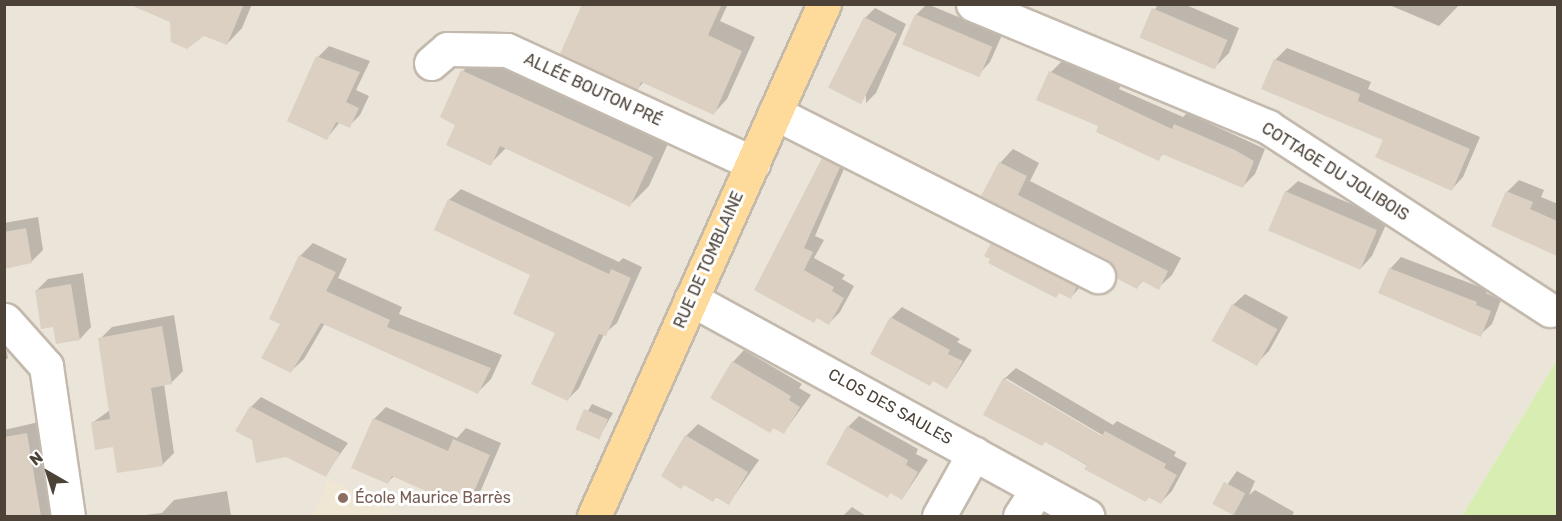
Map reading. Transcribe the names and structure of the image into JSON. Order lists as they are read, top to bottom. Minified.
{"streets":{"main road":["RUE DE TOMBLAINE"],"street":["ALLÉE BOUTON PRÉ","COTTAGE DU JOLIBOIS","CLOS DES SAULES"]},"crossings":[["ALLÉE BOUTON PRÉ","RUE DE TOMBLAINE"],["RUE DE TOMBLAINE","CLOS DES SAULES"]],"places":["École Maurice Barrès"],"north":"top left"}
